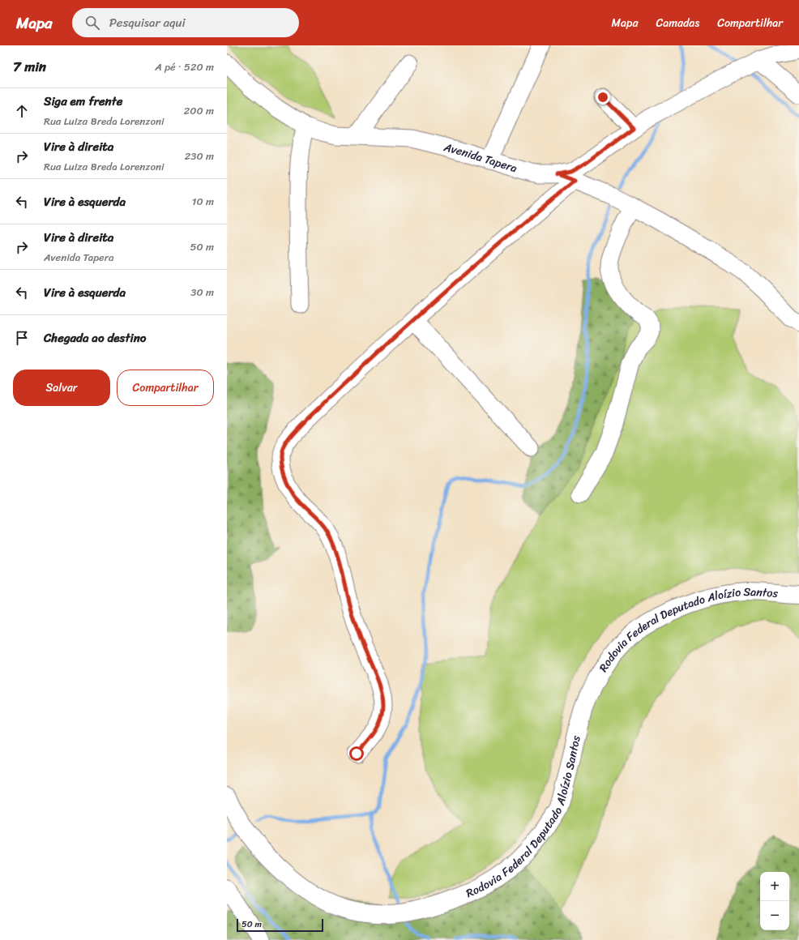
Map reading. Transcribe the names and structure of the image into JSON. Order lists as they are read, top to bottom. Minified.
{"streets":{"highway":["Rodovia Federal Deputado Aloízio Santos"],"street":["Avenida Tapera"]},"scale_bar":"50 m","page":{"header":"Mapa","search":"Pesquisar aqui","nav":["Mapa","Camadas","Compartilhar"],"heading":["7 min","A pé · 520 m"],"list":[["Siga em frente","Rua Luiza Breda Lorenzoni","200 m"],["Vire à direita","Rua Luiza Breda Lorenzoni","230 m"],["Vire à esquerda","10 m"],["Vire à direita","Avenida Tapera","50 m"],["Vire à esquerda","30 m"],"Chegada ao destino"],"buttons":["Salvar","Compartilhar"],"map_buttons":["+","−"],"scale":"50 m"}}
